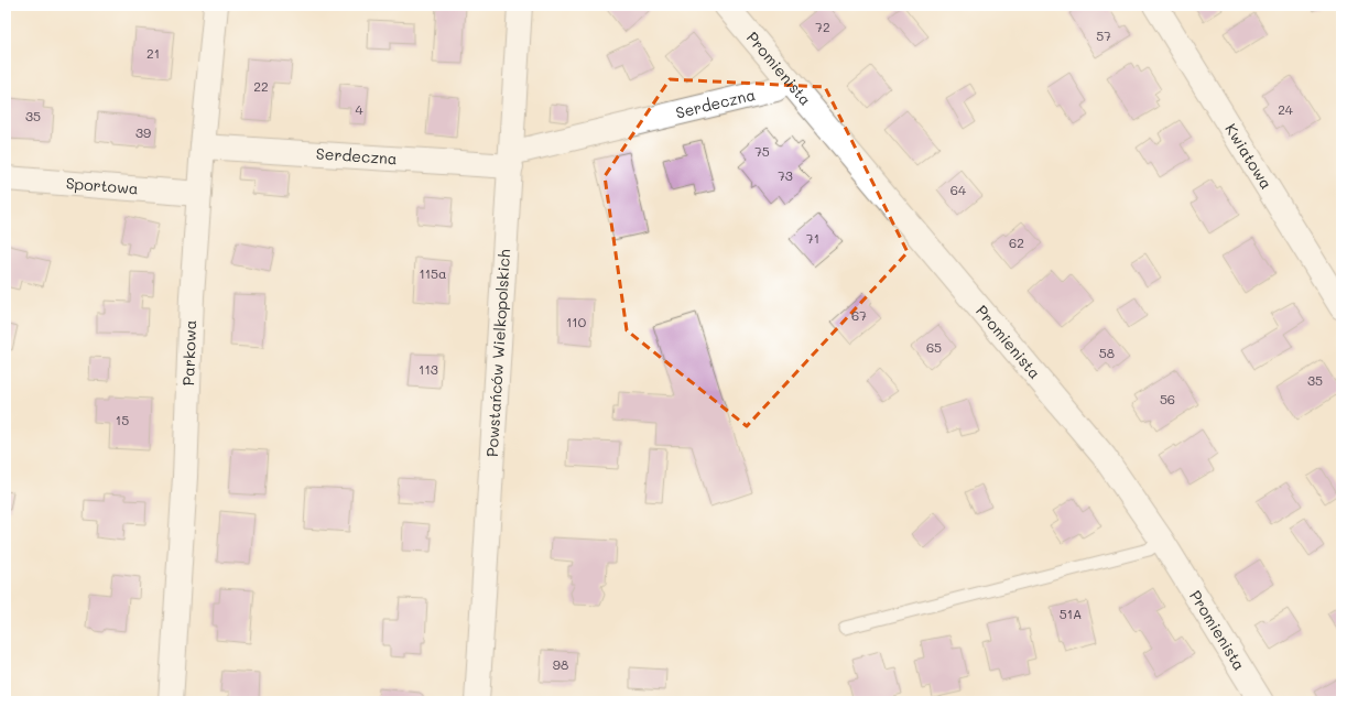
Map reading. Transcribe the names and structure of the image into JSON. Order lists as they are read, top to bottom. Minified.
{"streets":{"street":["Promienista","Serdeczna","Kwiatowa","Sportowa","Parkowa","Powstańców Wielkopolskich"]},"crossings":[["Promienista","Serdeczna"],["Serdeczna","Parkowa"],["Serdeczna","Powstańców Wielkopolskich"],["Sportowa","Parkowa"]],"house_numbers":["72","57","21","22","4","24","35","39","75","73","64","71","62","115a","67","110","65","58","113","35","56","15","51A","98"]}
